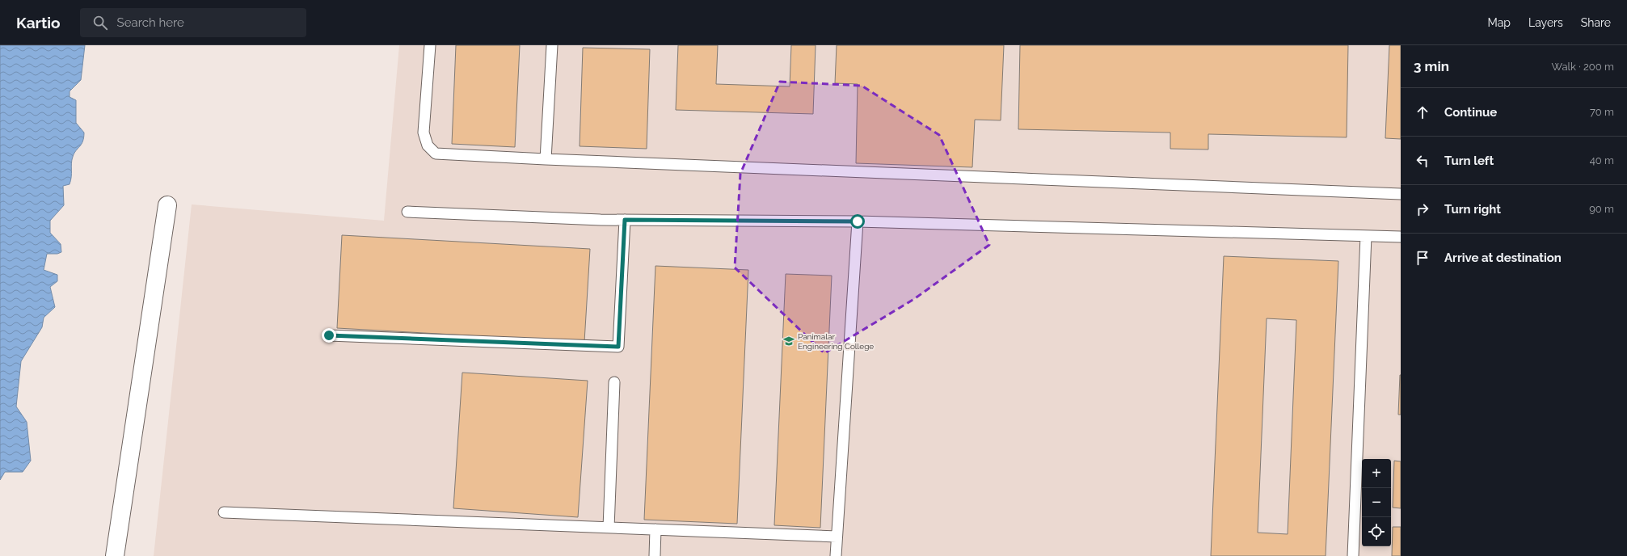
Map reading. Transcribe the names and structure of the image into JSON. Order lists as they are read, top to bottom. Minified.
{"places":{"school or university":["Panimalar Engineering College"]},"page":{"header":"Kartio","search":"Search here","nav":["Map","Layers","Share"],"heading":["3 min","Walk · 200 m"],"list":[["Continue","70 m"],["Turn left","40 m"],["Turn right","90 m"],"Arrive at destination"],"map_buttons":["+","−"]}}
